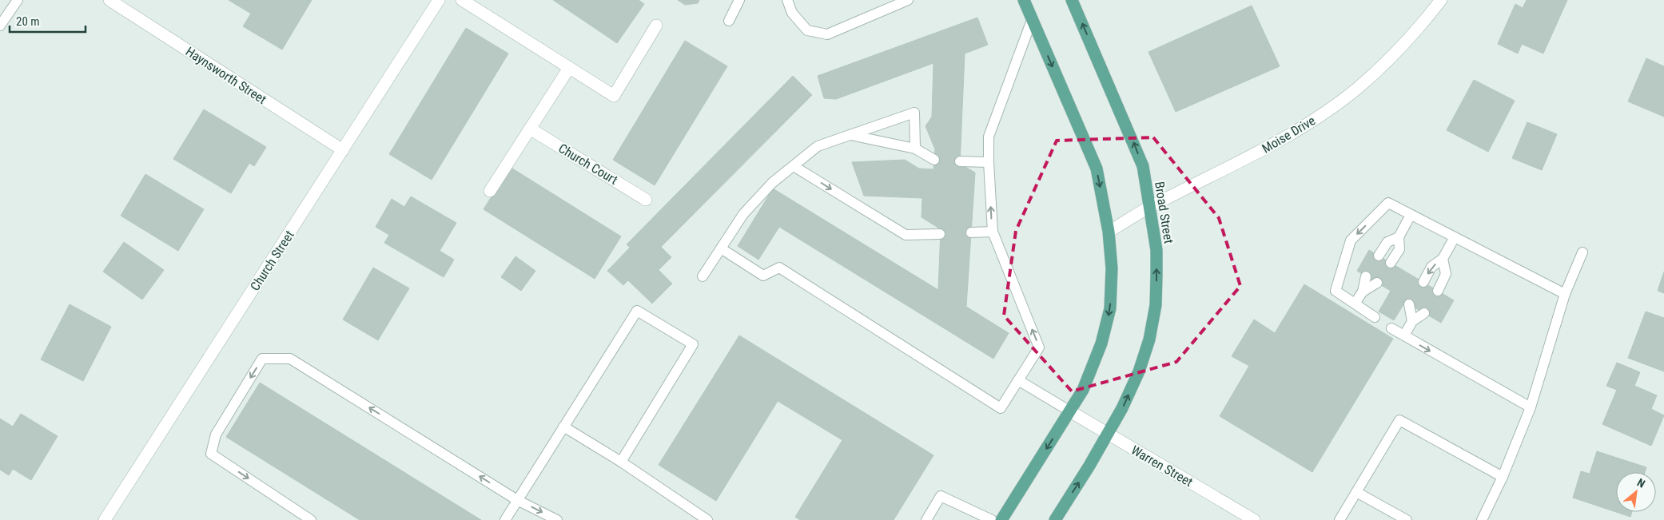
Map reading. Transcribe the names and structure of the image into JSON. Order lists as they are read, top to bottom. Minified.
{"streets":{"main road":["Broad Street"],"street":["Haynsworth Street","Moise Drive","Church Court","Church Street","Warren Street"]},"crossings":[["Haynsworth Street","Church Street"],["Moise Drive","Broad Street"],["Broad Street","Warren Street"]],"scale_bar":"20 m","north":"top right"}
